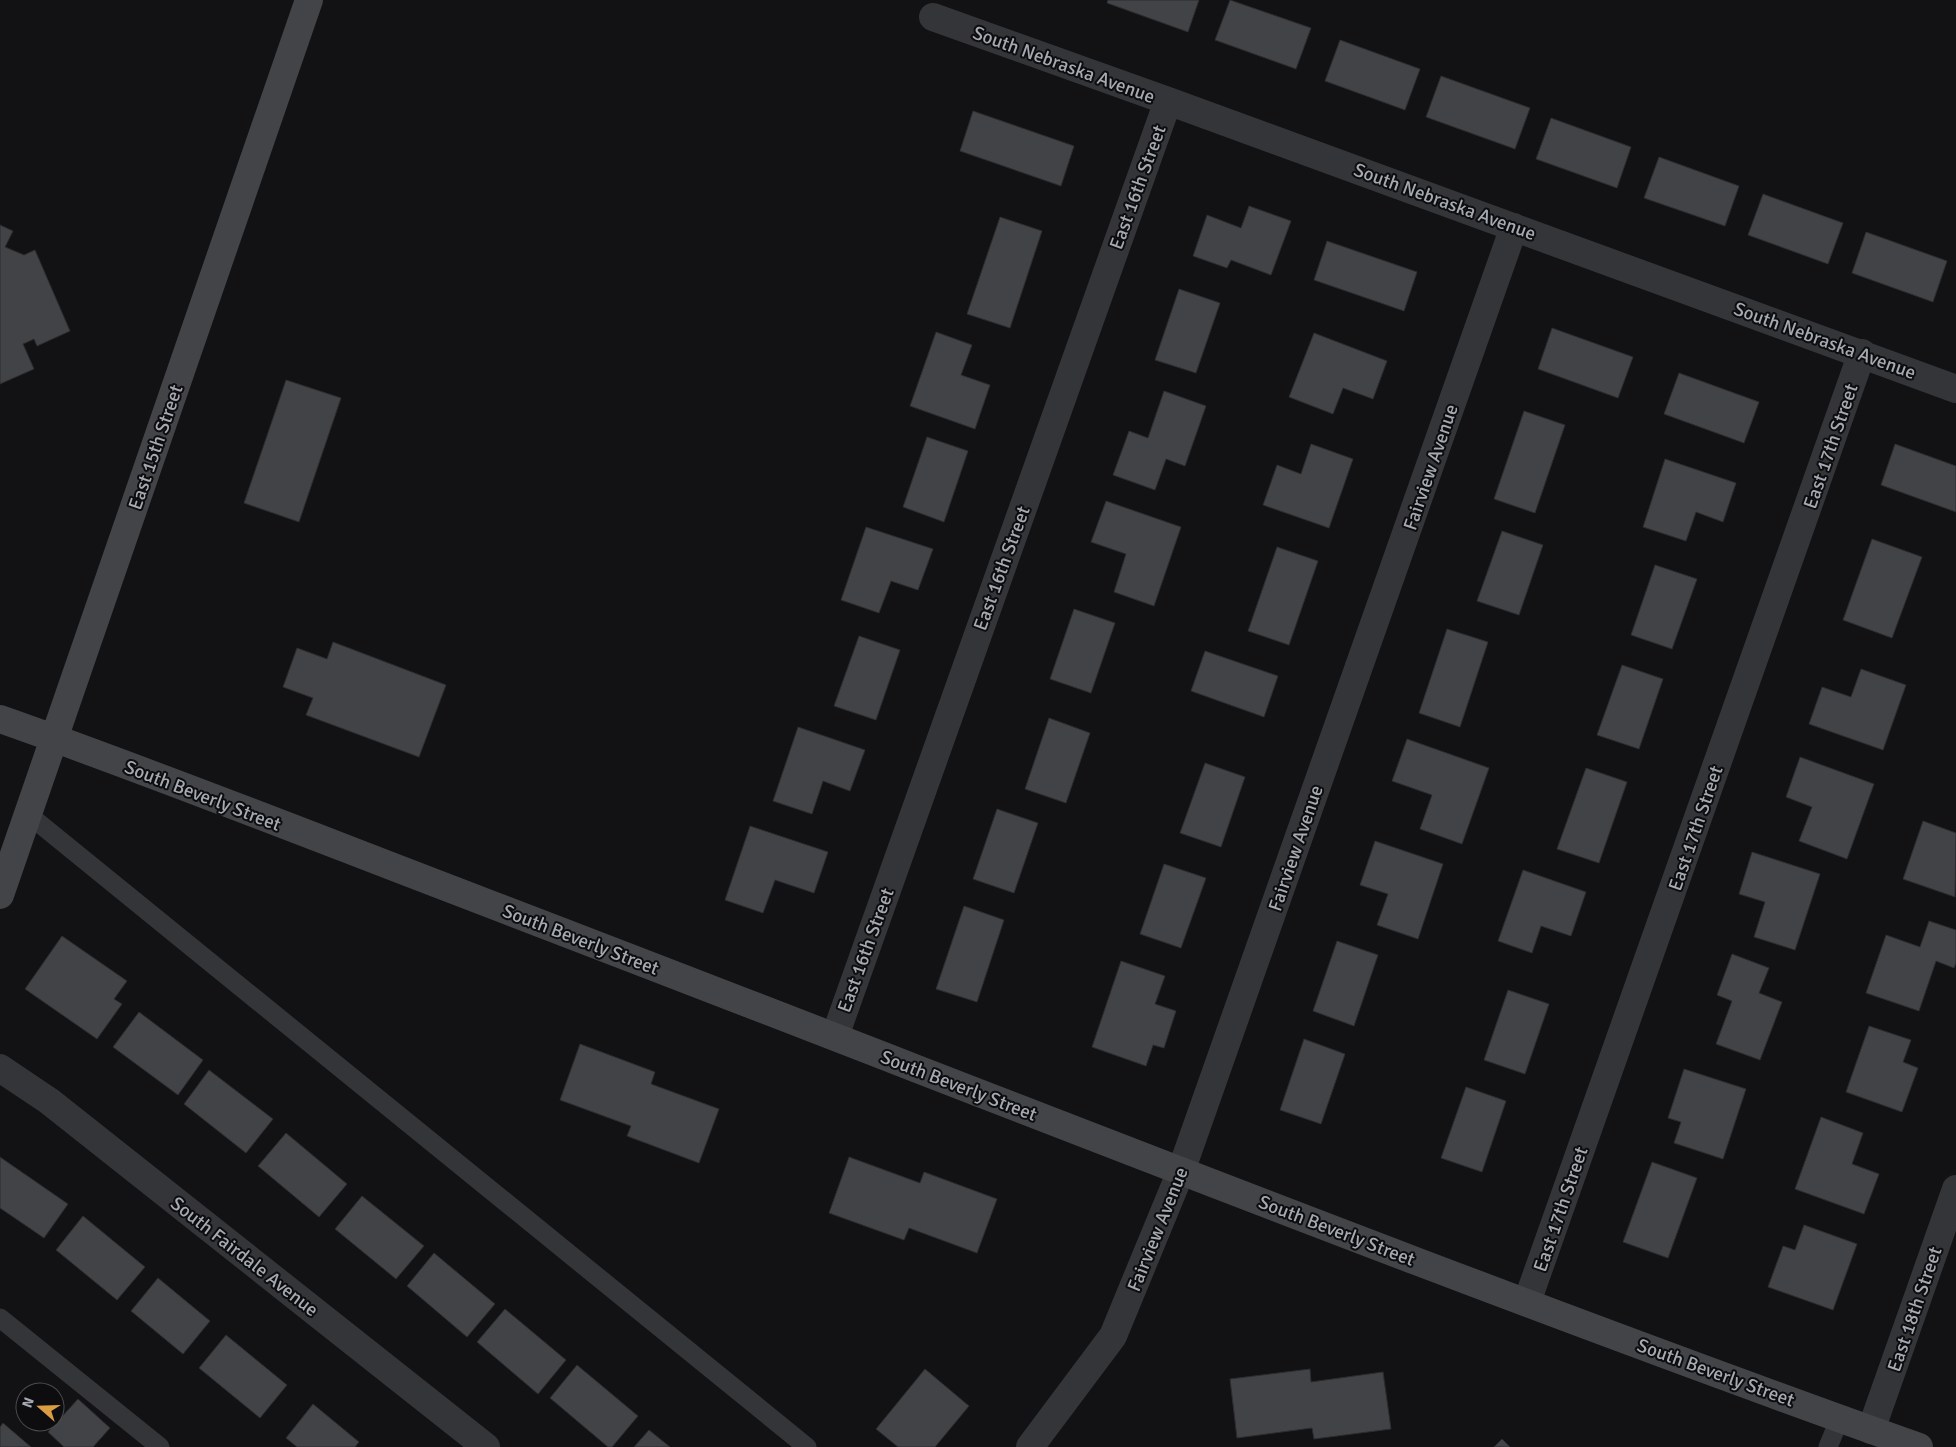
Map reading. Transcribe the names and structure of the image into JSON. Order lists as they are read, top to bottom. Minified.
{"streets":{"street":["South Nebraska Avenue","East 16th Street","East 17th Street","East 15th Street","Fairview Avenue","South Beverly Street","South Fairdale Avenue","East 18th Street"]},"crossings":[["South Nebraska Avenue","East 16th Street"],["South Nebraska Avenue","East 17th Street"],["South Nebraska Avenue","Fairview Avenue"],["East 16th Street","South Beverly Street"],["East 17th Street","South Beverly Street"],["East 15th Street","South Beverly Street"],["Fairview Avenue","South Beverly Street"],["South Beverly Street","East 18th Street"]],"north":"left"}
